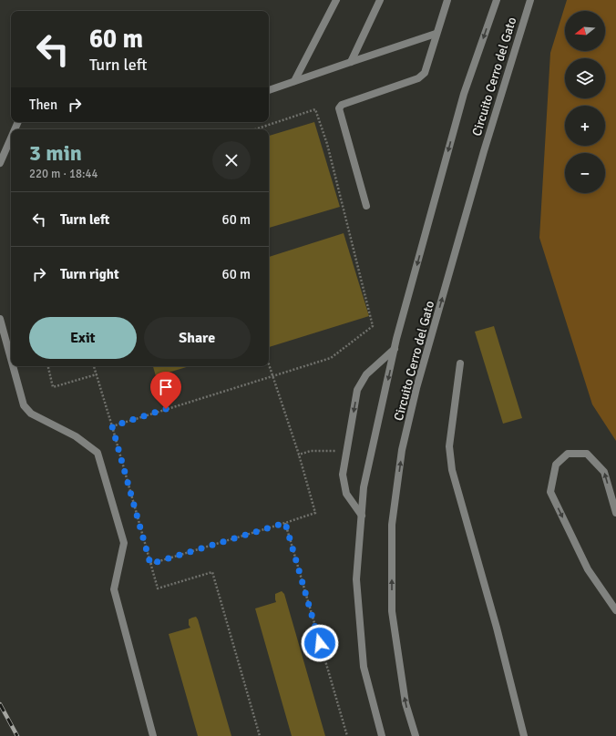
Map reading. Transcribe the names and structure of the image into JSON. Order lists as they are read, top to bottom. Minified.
{"streets":{"street":["Circuito Cerro del Gato"]},"north":"left","page":{"map_buttons":["+","−"],"turn":["60 m","Turn left"],"then":"Then","heading":["3 min","220 m · 18:44"],"list":[{"name":"Turn left","value":"60 m"},{"name":"Turn right","value":"60 m"}],"buttons":["Exit","Share"]}}
